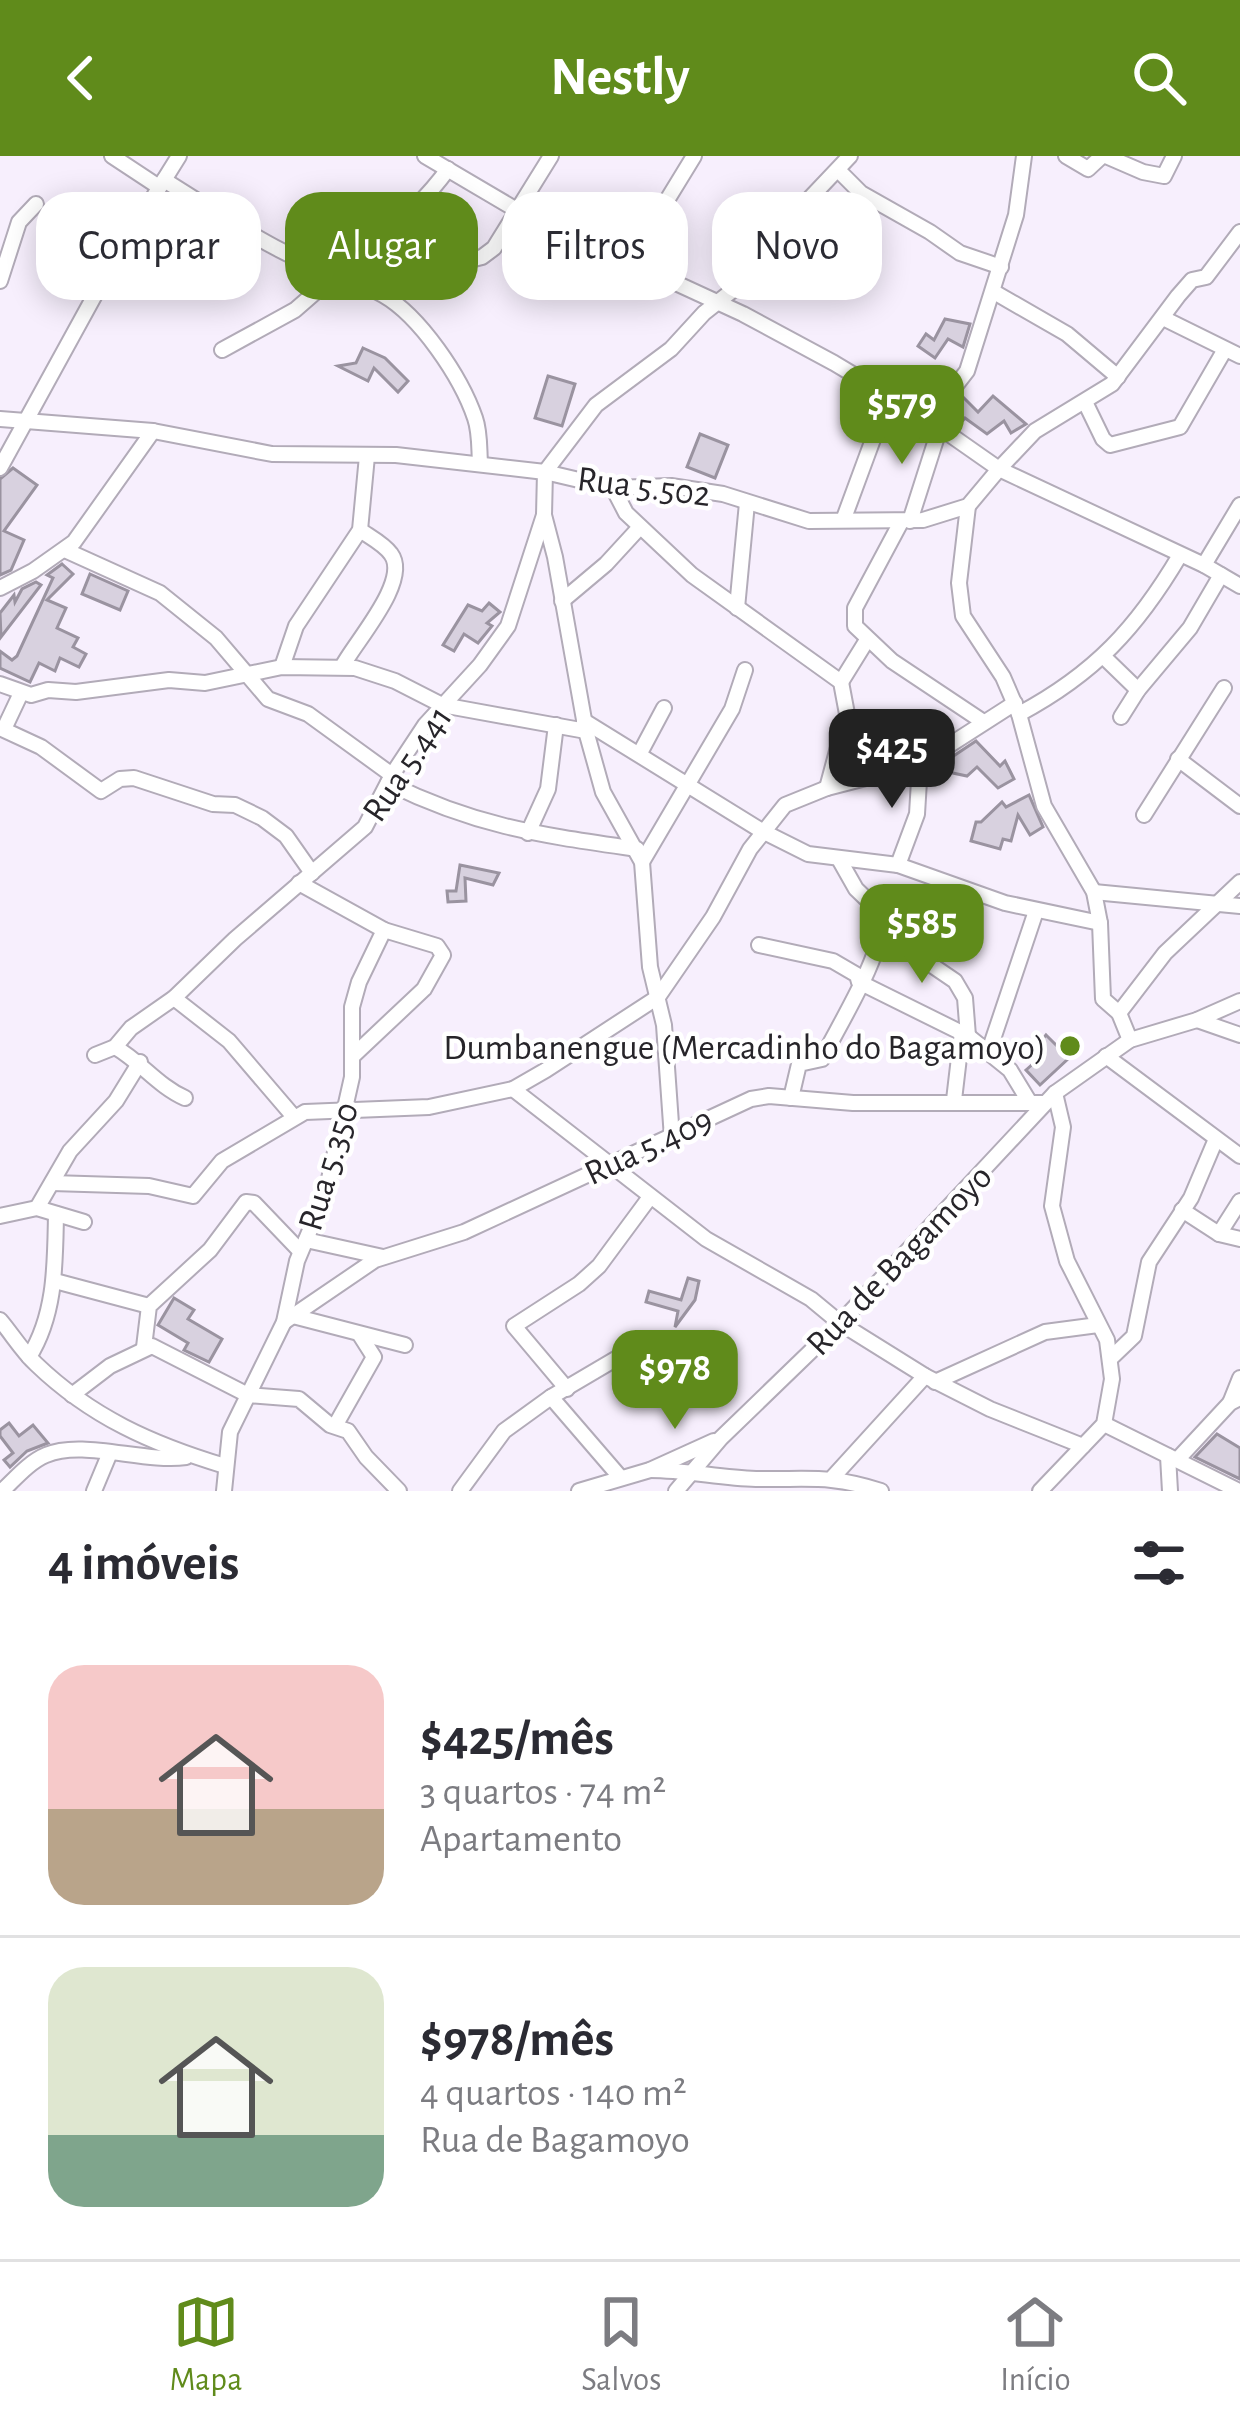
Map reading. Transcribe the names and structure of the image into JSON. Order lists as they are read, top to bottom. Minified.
{"streets":{"street":["Rua 5.502","Rua 5.441","Rua 5.409","Rua 5.350","Rua de Bagamoyo"]},"crossings":[["Rua 5.409","Rua 5.350"],["Rua 5.409","Rua de Bagamoyo"]],"places":["Dumbanengue (Mercadinho do Bagamoyo)"],"page":{"header":"Nestly","chip":["Comprar","Alugar","Filtros","Novo"],"price":["$579","$425","$585","$978"],"heading":"4 imóveis","list":[{"name":"$425/mês","note":"3 quartos · 74 m² · Apartamento"},{"name":"$978/mês","note":"4 quartos · 140 m² · Rua de Bagamoyo"}],"tabs":["Mapa","Salvos","Início"]}}
